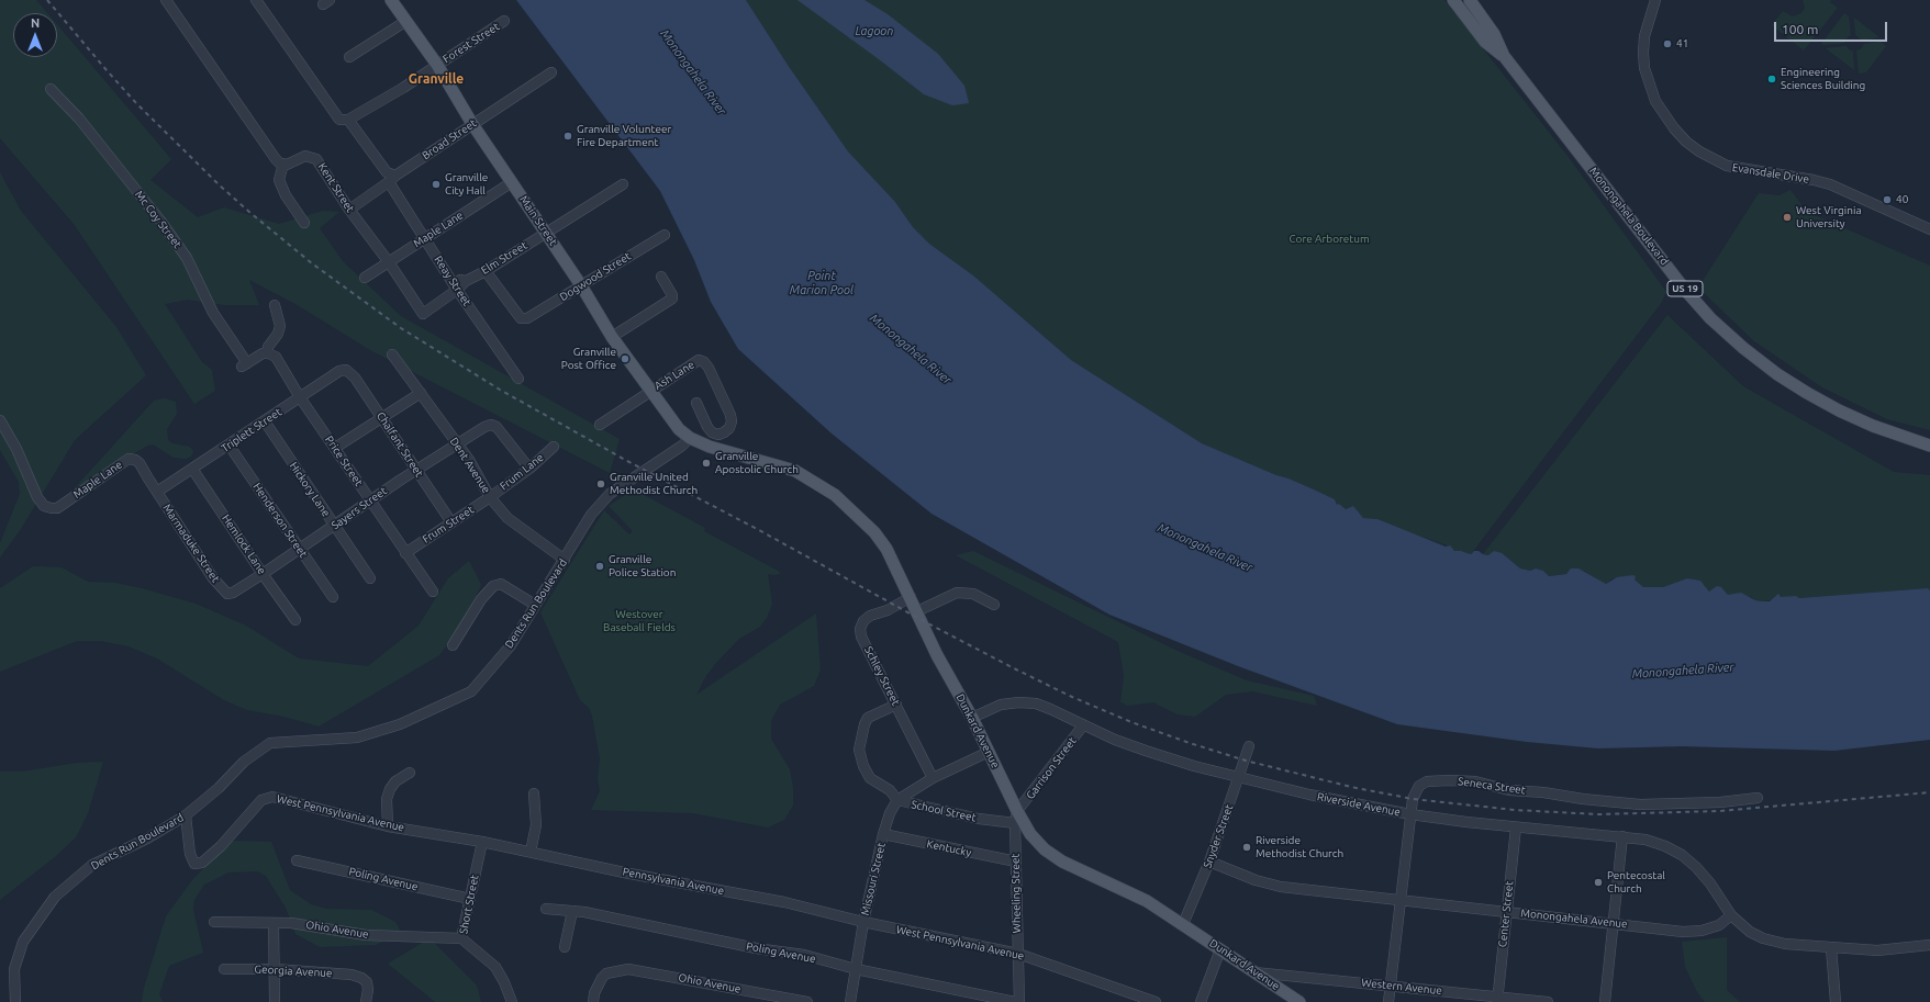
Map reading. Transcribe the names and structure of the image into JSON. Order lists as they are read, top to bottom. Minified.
{"streets":{"main road":["Monongahela Boulevard","Main Street","US 19","Dunkard Avenue"],"street":["Forest Street","Broad Street","Evansdale Drive","Kent Street","Mc Coy Street","Maple Lane","Elm Street","Dogwood Street","Reay Street","Ash Lane","Triplett Street","Chalfant Street","Price Street","Dent Avenue","Frum Lane","Hickory Lane","Sayers Street","Henderson Street","Frum Street","Marmaduke Street","Hemlock Lane","Dents Run Boulevard","Schley Street","Garrison Street","Seneca Street","Riverside Avenue","School Street","West Pennsylvania Avenue","Snyder Street","Kentucky","Poling Avenue","Missouri Street","Pennsylvania Avenue","Wheeling Street","Short Street","Center Street","Monongahela Avenue","Ohio Avenue","Georgia Avenue","Western Avenue"]},"crossings":[["Forest Street","Main Street"],["Forest Street","Reay Street"],["Broad Street","Kent Street"],["Broad Street","Main Street"],["Broad Street","Reay Street"],["Kent Street","Maple Lane"],["Kent Street","Elm Street"],["Kent Street","Reay Street"],["Mc Coy Street","Price Street"],["Main Street","Maple Lane"],["Main Street","Elm Street"],["Main Street","Dogwood Street"],["Main Street","Ash Lane"],["Main Street","Dents Run Boulevard"],["Main Street","Dunkard Avenue"],["Maple Lane","Reay Street"],["Maple Lane","Triplett Street"],["Maple Lane","Marmaduke Street"],["Elm Street","Dogwood Street"],["Elm Street","Reay Street"],["Triplett Street","Chalfant Street"],["Triplett Street","Price Street"],["Triplett Street","Hickory Lane"],["Triplett Street","Henderson Street"],["Triplett Street","Marmaduke Street"],["Triplett Street","Hemlock Lane"],["Chalfant Street","Sayers Street"],["Chalfant Street","Frum Street"],["Price Street","Sayers Street"],["Price Street","Frum Street"],["Dent Avenue","Frum Lane"],["Dent Avenue","Sayers Street"],["Dent Avenue","Frum Street"],["Dent Avenue","Dents Run Boulevard"],["Frum Lane","Sayers Street"],["Frum Lane","Frum Street"],["Hickory Lane","Sayers Street"],["Sayers Street","Henderson Street"],["Sayers Street","Marmaduke Street"],["Sayers Street","Hemlock Lane"],["Dents Run Boulevard","Dunkard Avenue"],["Dents Run Boulevard","West Pennsylvania Avenue"],["Schley Street","Dunkard Avenue"],["Schley Street","School Street"],["Dunkard Avenue","Garrison Street"],["Dunkard Avenue","Riverside Avenue"],["Dunkard Avenue","Snyder Street"],["Dunkard Avenue","Wheeling Street"],["Dunkard Avenue","Western Avenue"],["Garrison Street","Riverside Avenue"],["Garrison Street","Wheeling Street"],["Seneca Street","Riverside Avenue"],["Seneca Street","Monongahela Avenue"],["Seneca Street","Western Avenue"],["Riverside Avenue","Snyder Street"],["Riverside Avenue","Center Street"],["Riverside Avenue","Monongahela Avenue"],["School Street","Missouri Street"],["School Street","Wheeling Street"],["West Pennsylvania Avenue","Missouri Street"],["West Pennsylvania Avenue","Pennsylvania Avenue"],["West Pennsylvania Avenue","Wheeling Street"],["West Pennsylvania Avenue","Short Street"],["Snyder Street","Monongahela Avenue"],["Kentucky","Missouri Street"],["Kentucky","Wheeling Street"],["Poling Avenue","Missouri Street"],["Poling Avenue","Short Street"],["Missouri Street","Pennsylvania Avenue"],["Pennsylvania Avenue","Short Street"],["Short Street","Ohio Avenue"],["Center Street","Monongahela Avenue"],["Center Street","Western Avenue"]],"districts":["Granville"],"water":["Lagoon","Monongahela River","Point Marion Pool"],"parks":["Core Arboretum","Westover Baseball Fields"],"places":["41","Engineering Sciences Building","Granville Volunteer Fire Department","Granville City Hall","40","West Virginia University","Granville Post Office","Granville Apostolic Church","Granville United Methodist Church","Granville Police Station","Riverside Methodist Church","Pentecostal Church"],"scale_bar":"100 m","north":"top"}
